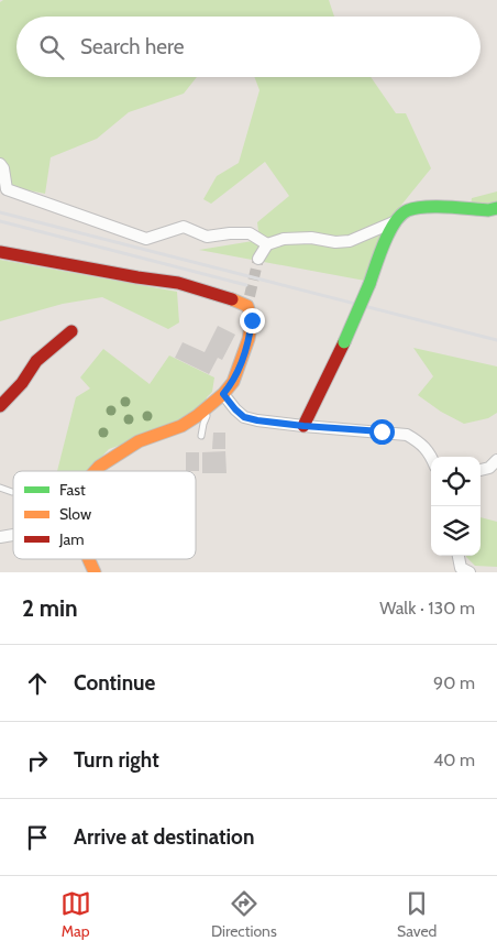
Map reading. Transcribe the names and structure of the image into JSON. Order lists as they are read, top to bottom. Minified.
{"legend":["Fast","Slow","Jam"],"page":{"search":"Search here","heading":["2 min","Walk · 130 m"],"list":[["Continue","90 m"],["Turn right","40 m"],"Arrive at destination"],"nav":["Map","Directions","Saved"]}}
